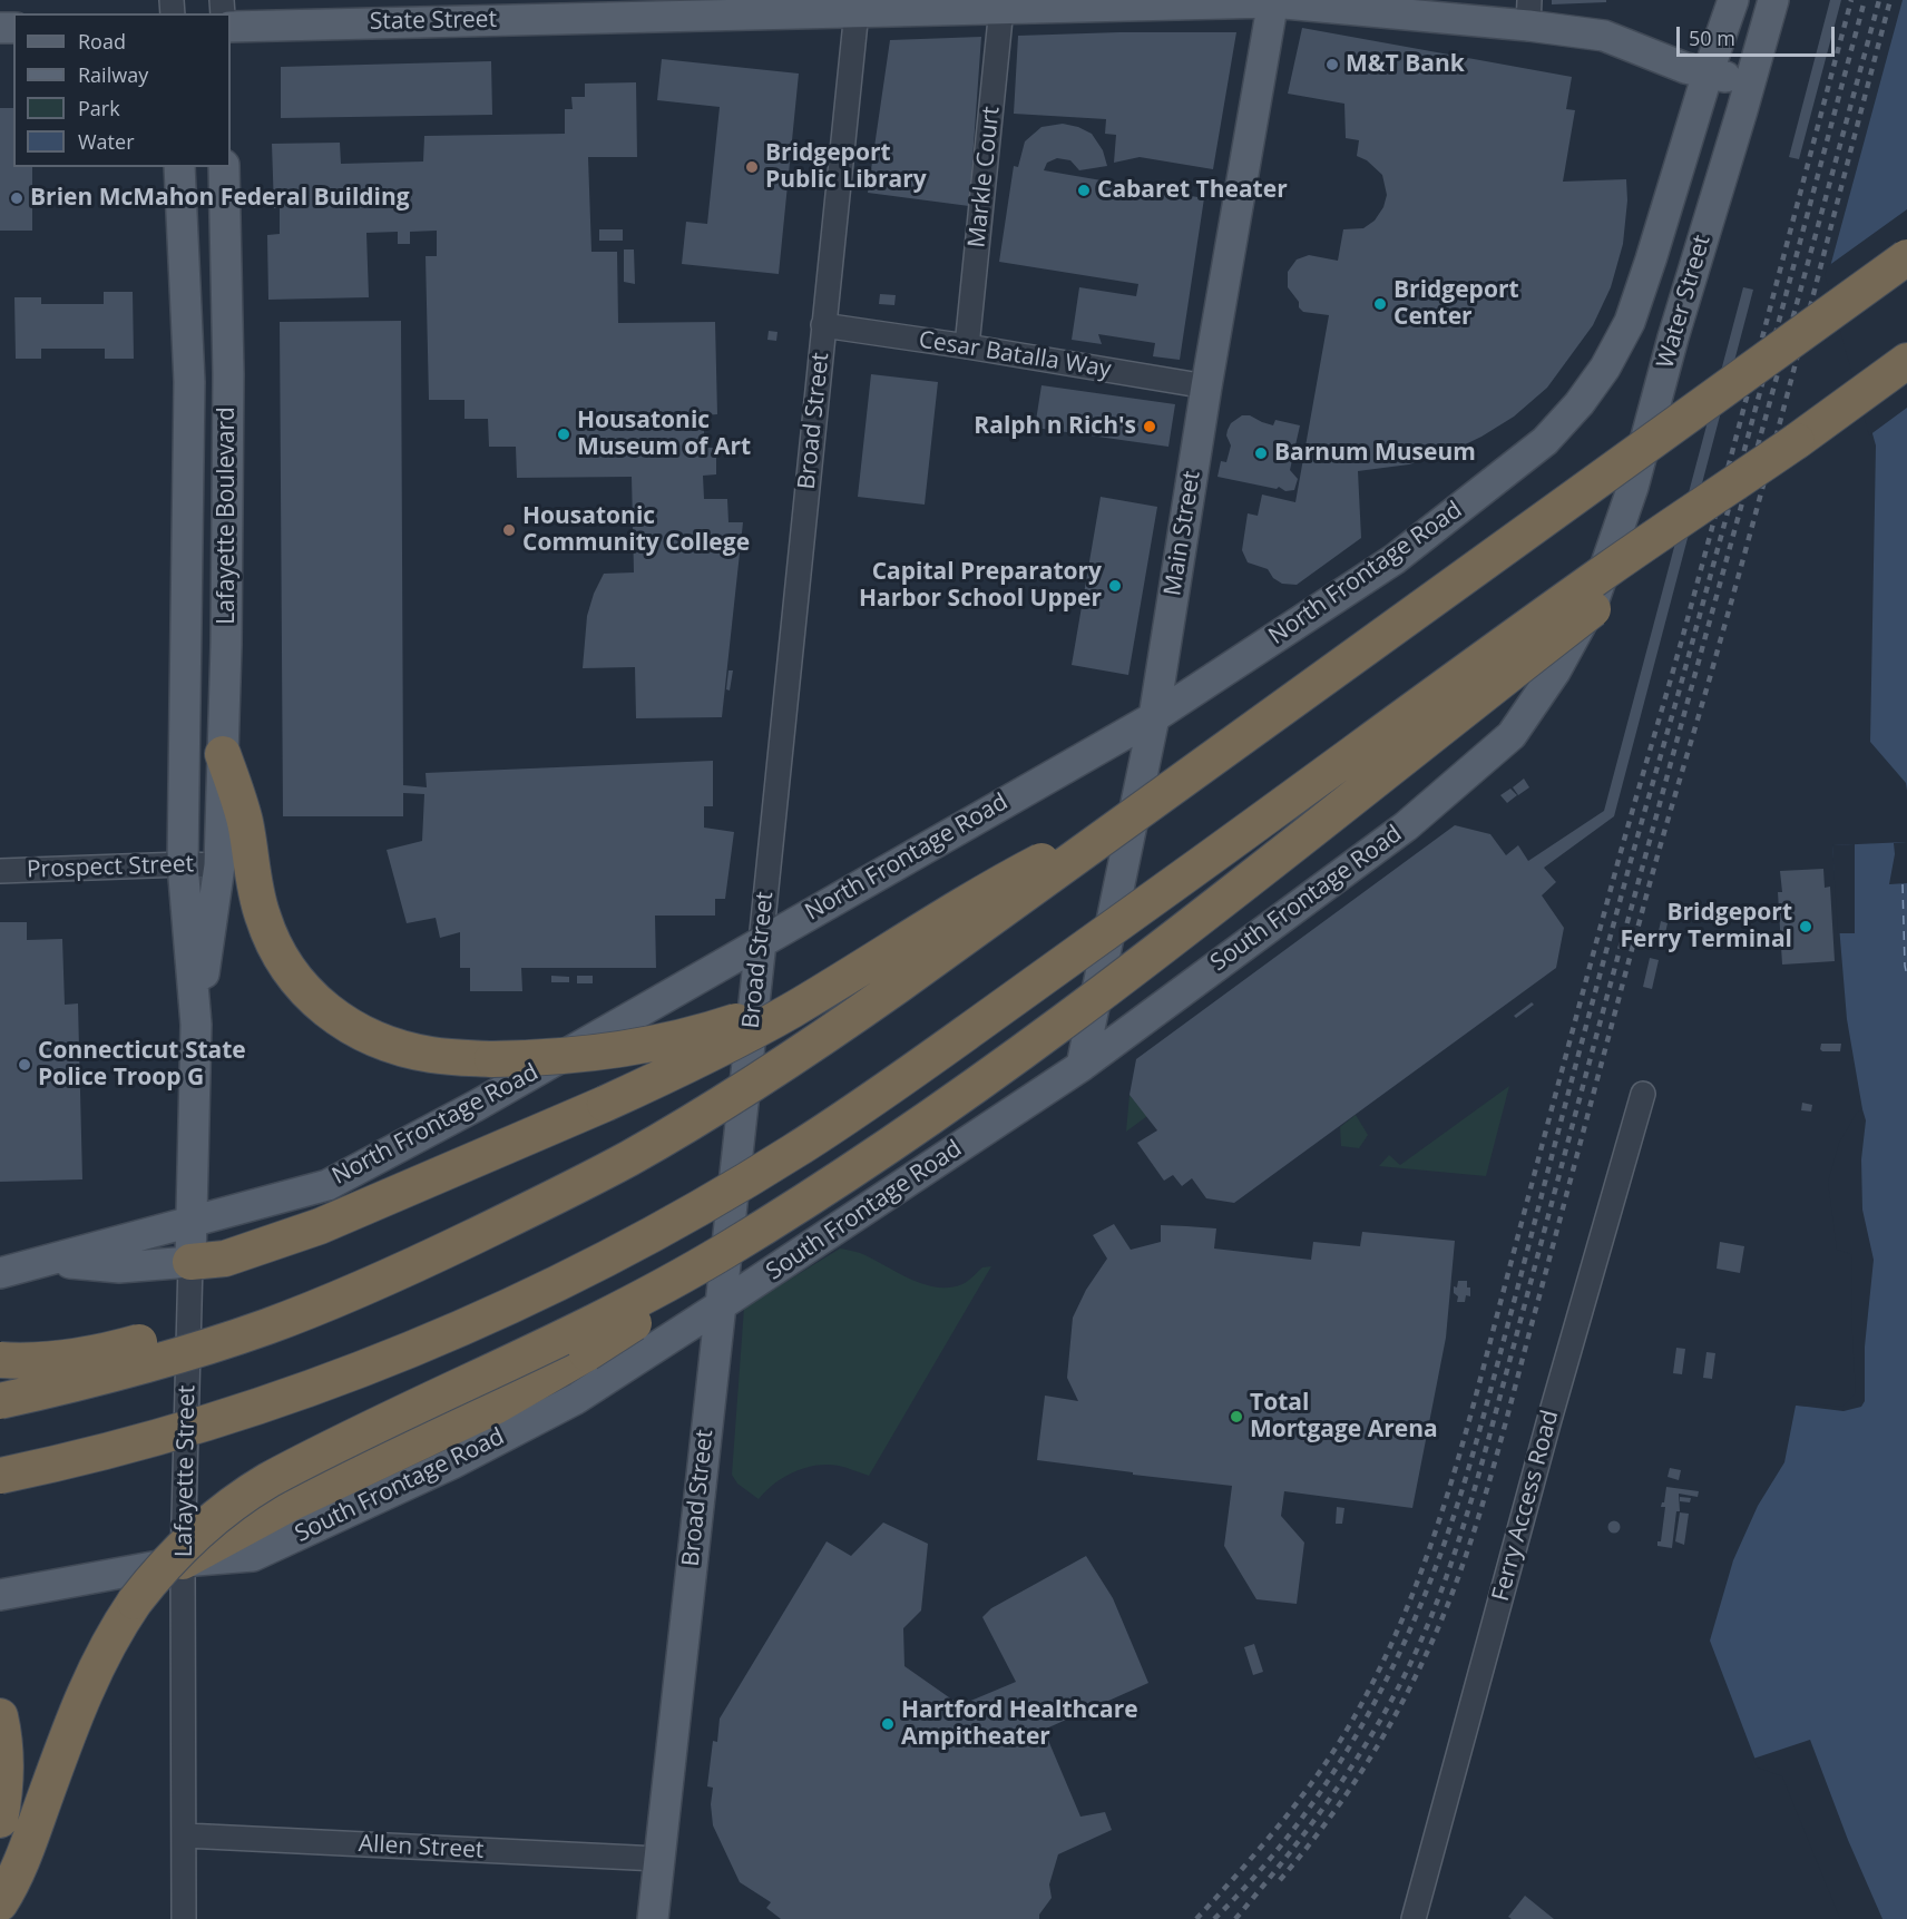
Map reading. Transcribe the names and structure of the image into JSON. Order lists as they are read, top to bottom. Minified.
{"streets":{"main road":["State Street","Water Street","Broad Street","Lafayette Boulevard","Main Street","North Frontage Road","South Frontage Road","Lafayette Street"],"street":["Markle Court","Cesar Batalla Way","Prospect Street","Ferry Access Road","Allen Street"]},"crossings":[["State Street","Markle Court"],["State Street","Water Street"],["State Street","Broad Street"],["State Street","Main Street"],["Markle Court","Cesar Batalla Way"],["Water Street","North Frontage Road"],["Water Street","South Frontage Road"],["Cesar Batalla Way","Broad Street"],["Cesar Batalla Way","Main Street"],["Broad Street","North Frontage Road"],["Broad Street","South Frontage Road"],["Broad Street","Allen Street"],["Lafayette Boulevard","Prospect Street"],["Lafayette Boulevard","Lafayette Street"],["Main Street","North Frontage Road"],["Main Street","South Frontage Road"],["North Frontage Road","Lafayette Street"],["Prospect Street","Lafayette Street"],["South Frontage Road","Lafayette Street"],["Lafayette Street","Allen Street"]],"places":["M&T Bank","Bridgeport Public Library","Cabaret Theater","Brien McMahon Federal Building","Bridgeport Center","Ralph n Rich's","Housatonic Museum of Art","Barnum Museum","Housatonic Community College","Capital Preparatory Harbor School Upper","Bridgeport Ferry Terminal","Connecticut State Police Troop G","Total Mortgage Arena","Hartford Healthcare Ampitheater"],"legend":["Road","Railway","Park","Water"],"scale_bar":"50 m"}
